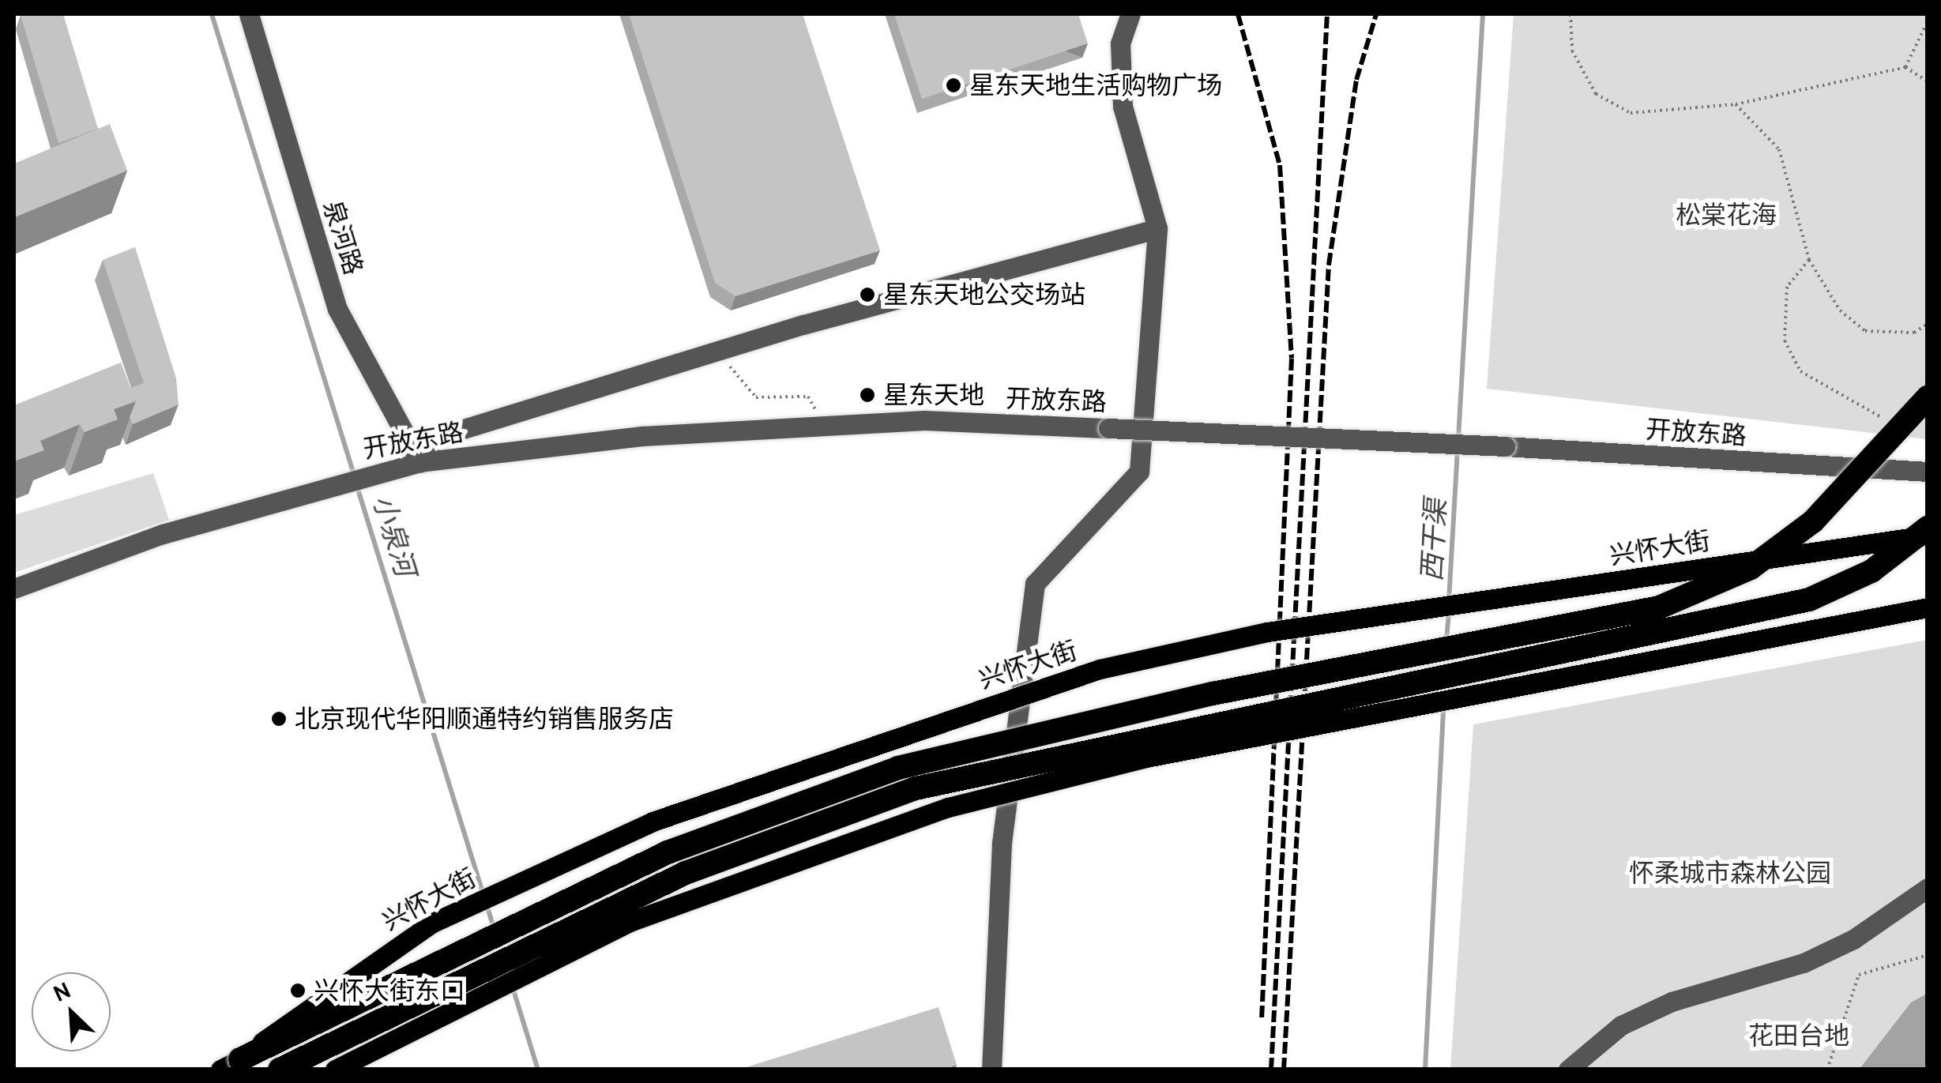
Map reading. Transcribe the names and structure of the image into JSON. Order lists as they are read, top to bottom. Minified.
{"streets":{"main road":["兴怀大街"],"street":["泉河路","开放东路"]},"crossings":[["泉河路","开放东路"]],"water":["小泉河","西干渠"],"parks":["松棠花海","怀柔城市森林公园","花田台地"],"places":["星东天地生活购物广场","星东天地公交场站","星东天地","北京现代华阳顺通特约销售服务店","兴怀大街东口"],"north":"top left"}
